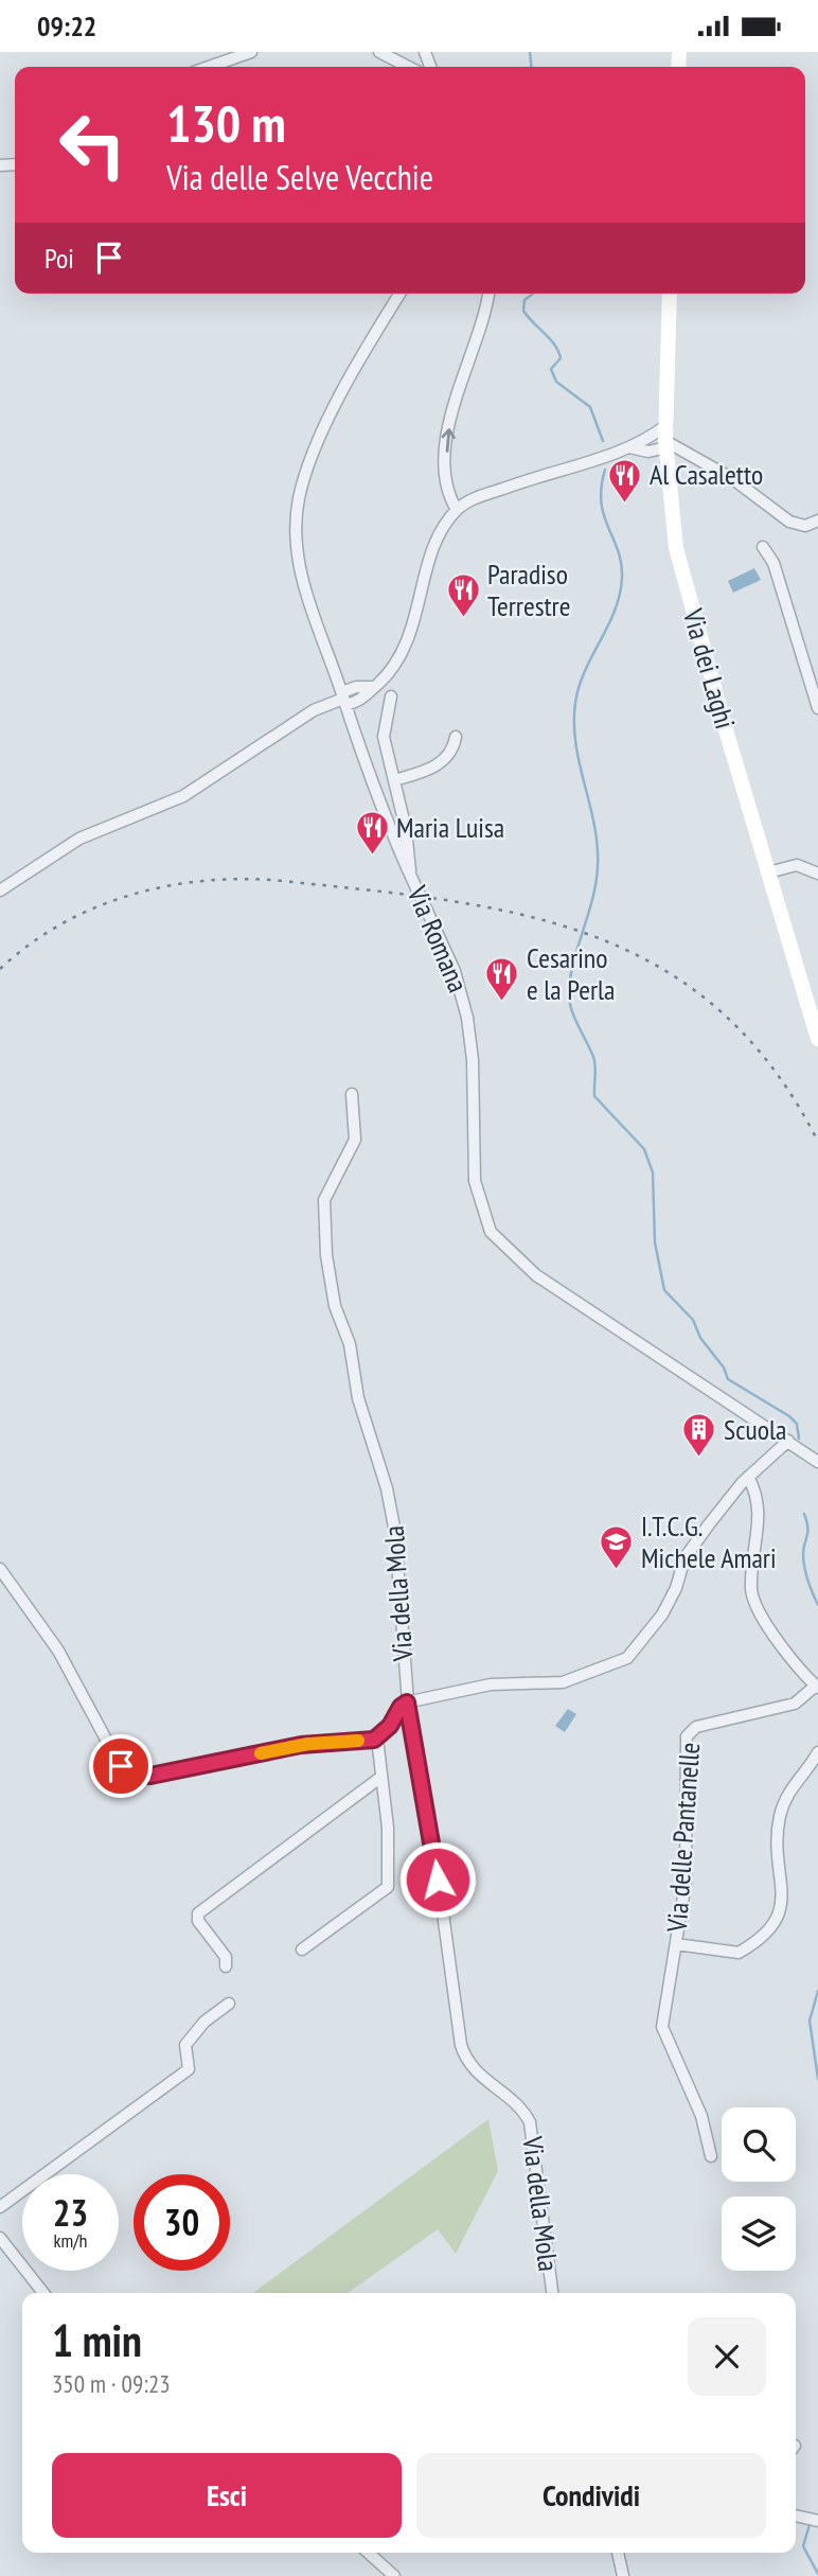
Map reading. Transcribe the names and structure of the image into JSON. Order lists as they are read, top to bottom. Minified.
{"streets":{"main road":["Via dei Laghi"],"street":["Via Romana","Via della Mola","Via delle Pantanelle"]},"places":{"restaurant":["Al Casaletto","Paradiso Terrestre","Maria Luisa","Cesarino e la Perla"],"building":["Scuola"],"school or university":["I.T.C.G. Michele Amari"]},"page":{"status":"09:22","turn":["130 m","Via delle Selve Vecchie"],"then":"Poi","speed":"23 km/h","limit":"30","heading":["1 min","350 m · 09:23"],"buttons":["Esci","Condividi"]}}
